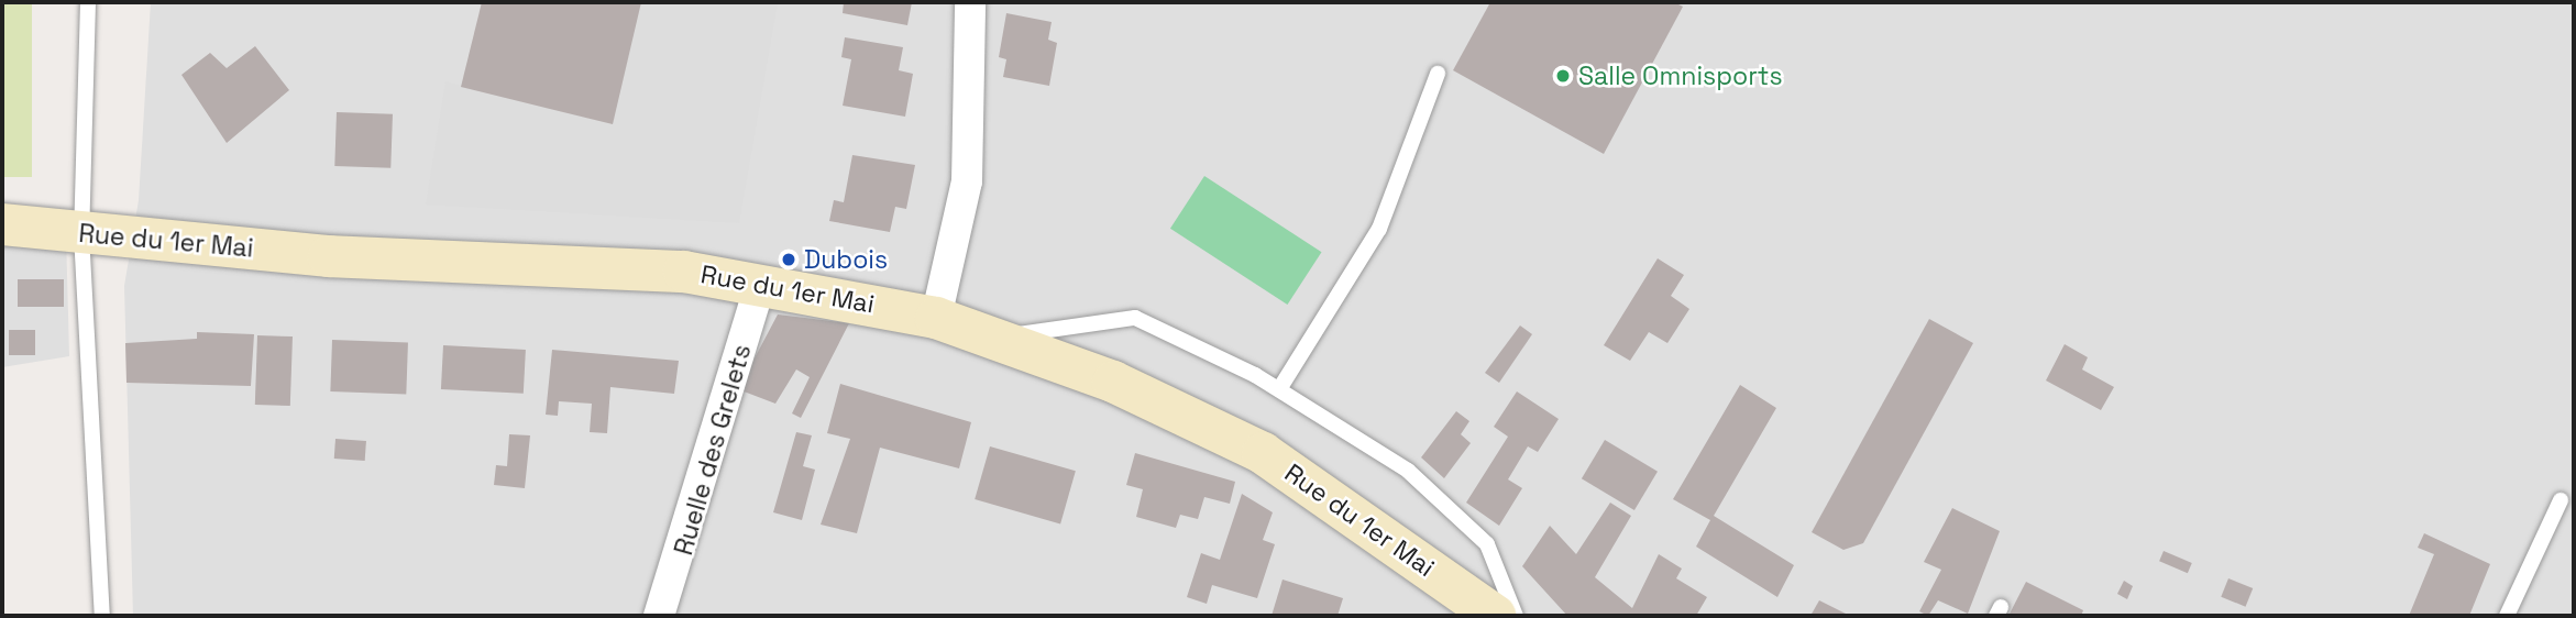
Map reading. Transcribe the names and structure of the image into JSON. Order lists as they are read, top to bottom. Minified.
{"streets":{"street":["Rue du 1er Mai","Ruelle des Grelets"]},"crossings":[["Rue du 1er Mai","Ruelle des Grelets"]],"places":["Salle Omnisports","Dubois"]}
